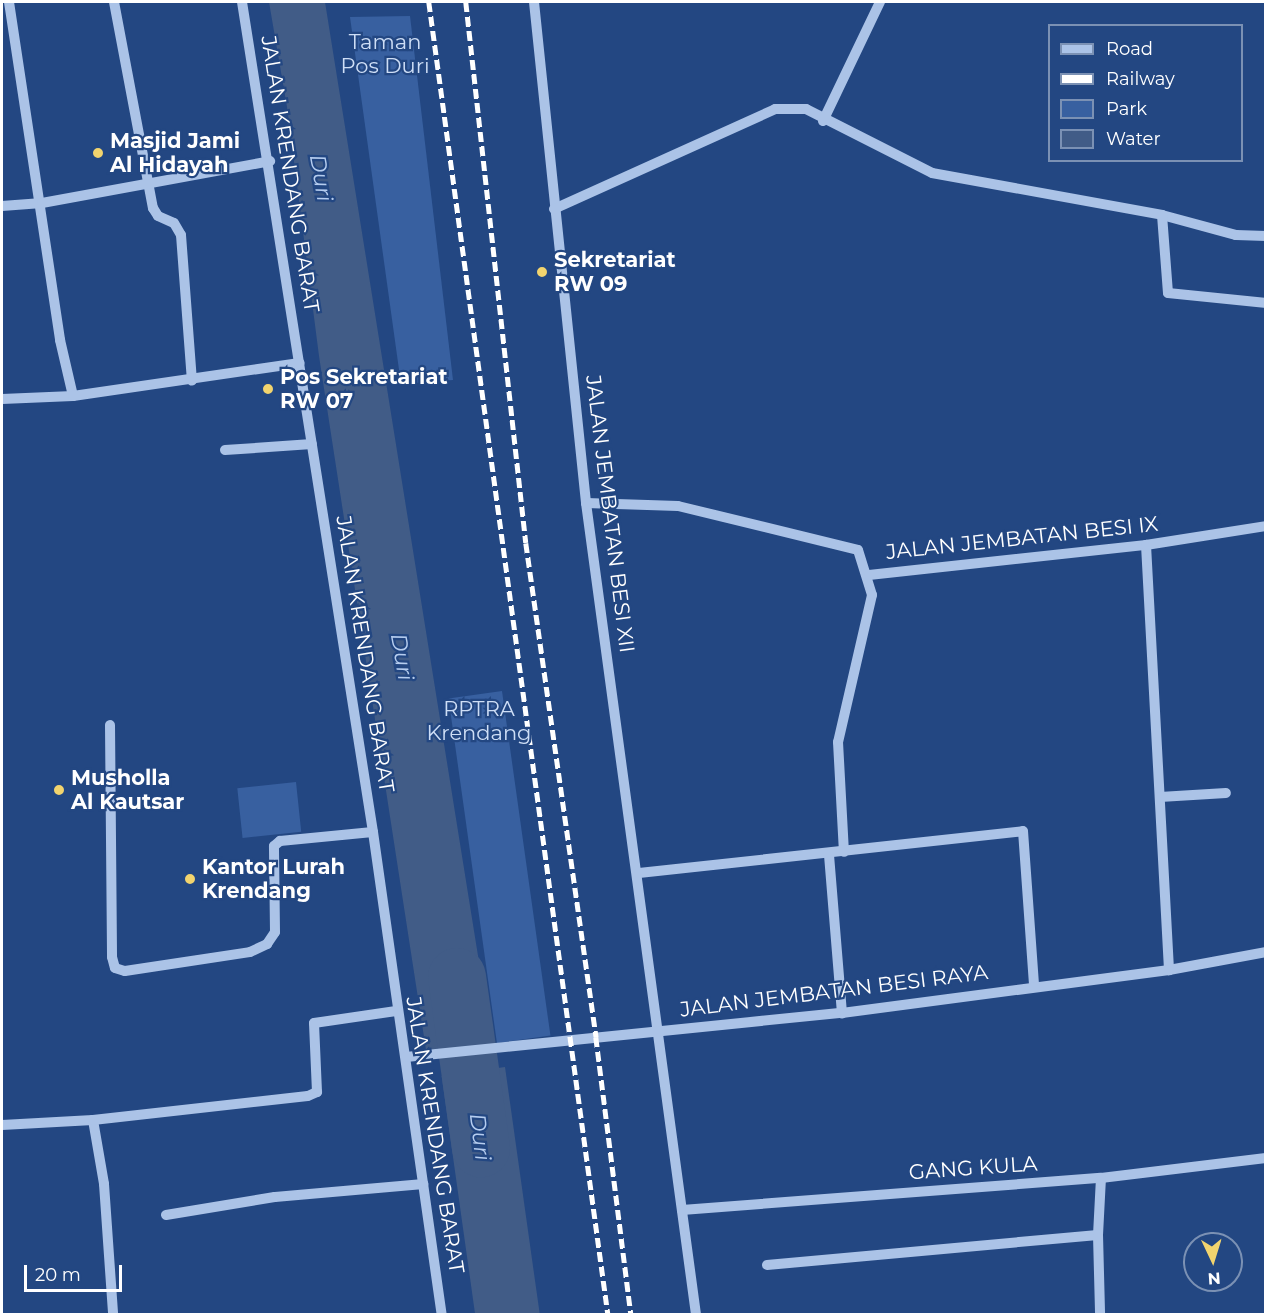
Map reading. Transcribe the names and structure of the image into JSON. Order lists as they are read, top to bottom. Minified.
{"streets":{"street":["JALAN KRENDANG BARAT","JALAN JEMBATAN BESI XII","JALAN JEMBATAN BESI IX","JALAN JEMBATAN BESI RAYA","GANG KULA"]},"crossings":[["JALAN KRENDANG BARAT","JALAN JEMBATAN BESI RAYA"],["JALAN JEMBATAN BESI XII","JALAN JEMBATAN BESI IX"],["JALAN JEMBATAN BESI XII","JALAN JEMBATAN BESI RAYA"],["JALAN JEMBATAN BESI XII","GANG KULA"]],"water":["Duri"],"parks":["Taman Pos Duri","RPTRA Krendang"],"places":["Masjid Jami Al Hidayah","Sekretariat RW 09","Pos Sekretariat RW 07","Musholla Al Kautsar","Kantor Lurah Krendang"],"legend":["Road","Railway","Park","Water"],"scale_bar":"20 m","north":"bottom"}
